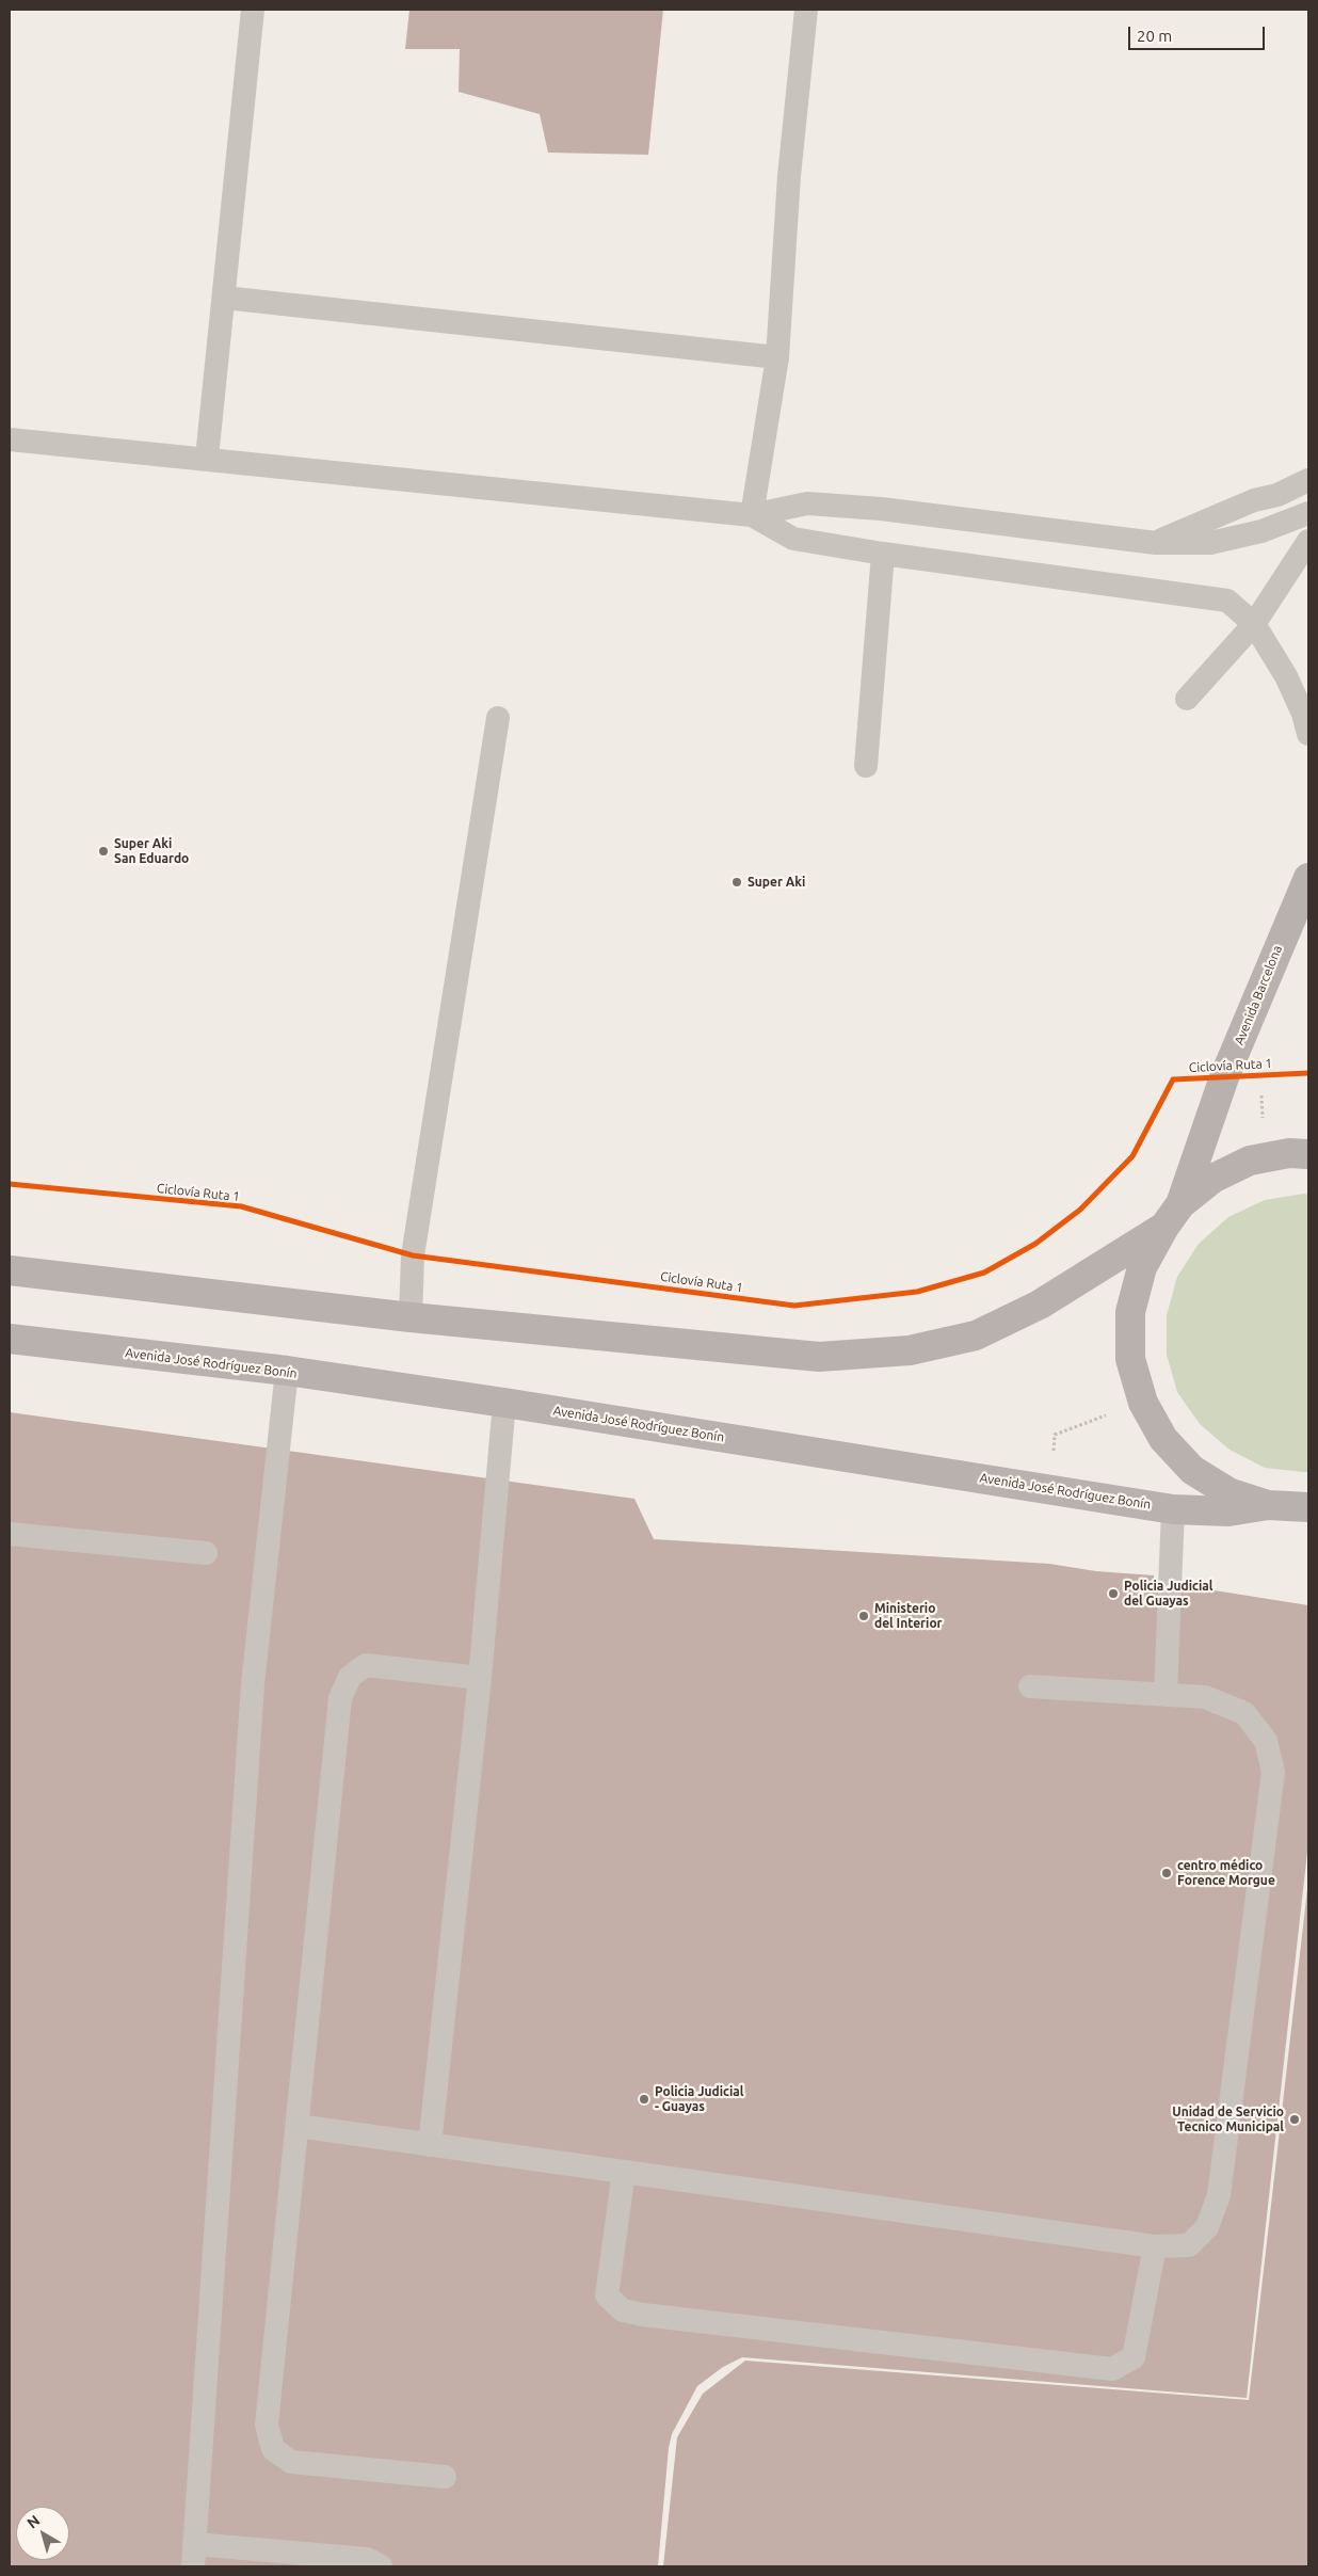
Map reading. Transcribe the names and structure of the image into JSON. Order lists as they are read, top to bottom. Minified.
{"streets":{"main road":["Avenida Barcelona","Avenida José Rodríguez Bonín"],"cycle path":["Ciclovía Ruta 1"]},"places":["Super Aki San Eduardo","Super Aki","Policia Judicial del Guayas","Ministerio del Interior","centro médico Forence Morgue","Policia Judicial - Guayas","Unidad de Servicio Tecnico Municipal"],"scale_bar":"20 m","north":"top left"}
